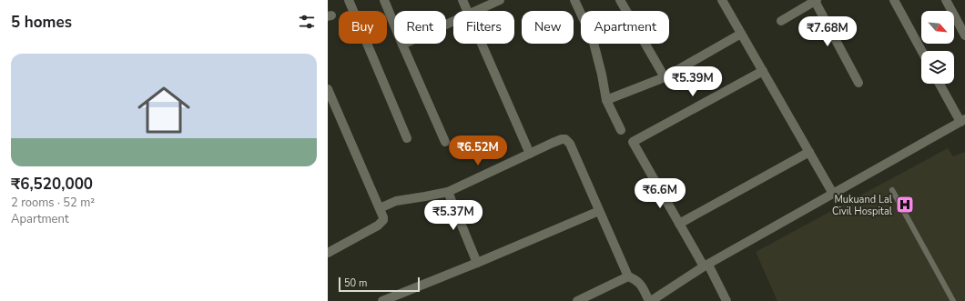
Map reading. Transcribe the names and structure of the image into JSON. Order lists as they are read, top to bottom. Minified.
{"places":{"hospital":["Mukuand Lal Civil Hospital"]},"scale_bar":"50 m","north":"bottom right","page":{"heading":"5 homes","chip":["Buy","Rent","Filters","New","Apartment"],"price":["₹7.68M","₹5.39M","₹6.52M","₹6.6M","₹5.37M"],"list":[{"name":"₹6,520,000","note":"2 rooms · 52 m² · Apartment"}],"scale":"50 m"}}
